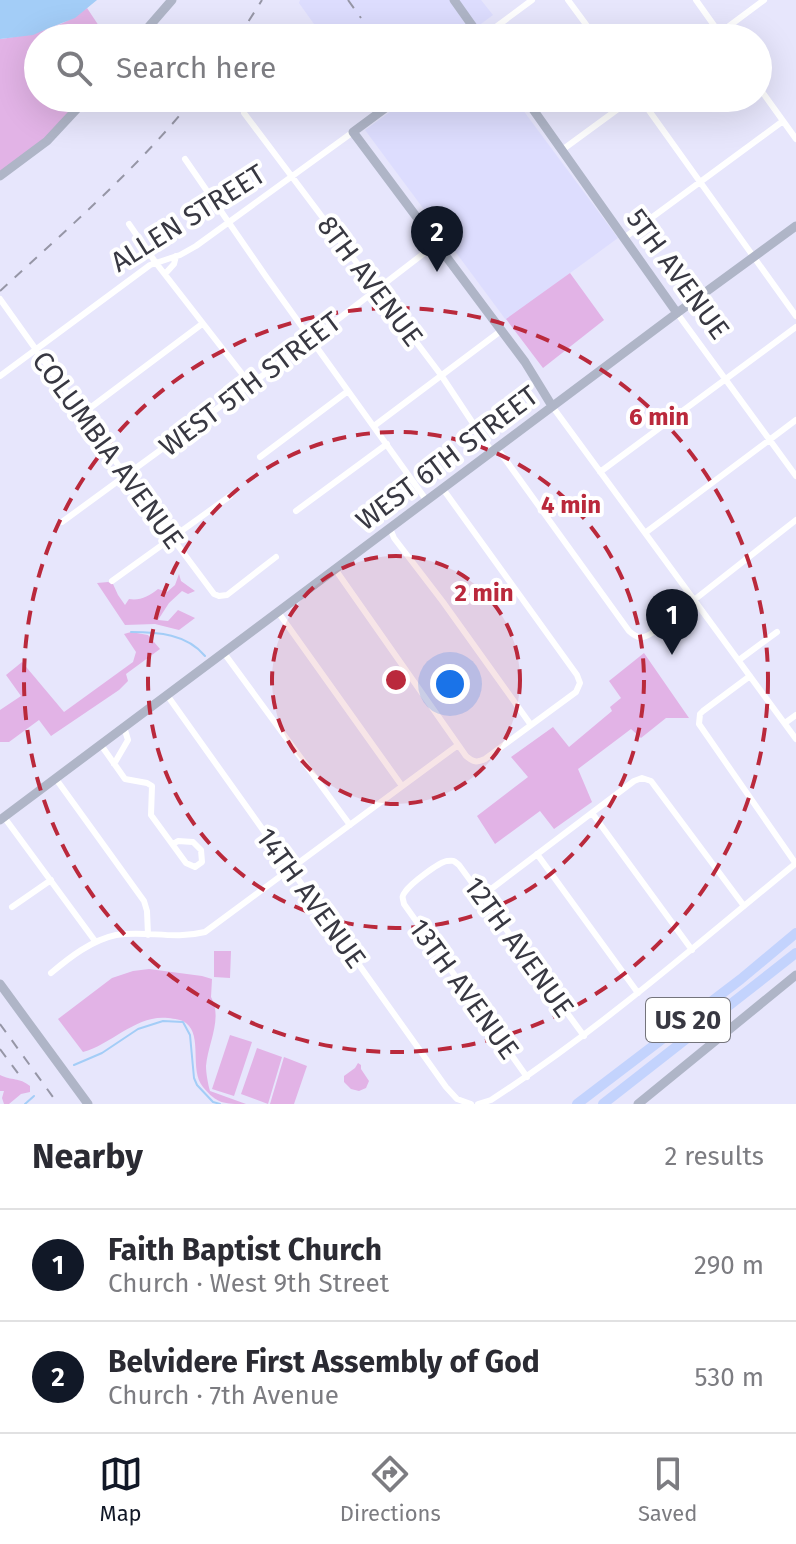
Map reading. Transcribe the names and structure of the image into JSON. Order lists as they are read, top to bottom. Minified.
{"streets":{"main road":["US 20"],"street":["ALLEN STREET","5TH AVENUE","8TH AVENUE","WEST 5TH STREET","COLUMBIA AVENUE","WEST 6TH STREET","14TH AVENUE","12TH AVENUE","13TH AVENUE"]},"crossings":[["ALLEN STREET","8TH AVENUE"],["ALLEN STREET","COLUMBIA AVENUE"],["5TH AVENUE","WEST 6TH STREET"],["8TH AVENUE","WEST 5TH STREET"],["8TH AVENUE","WEST 6TH STREET"],["WEST 5TH STREET","COLUMBIA AVENUE"],["WEST 6TH STREET","14TH AVENUE"],["12TH AVENUE","13TH AVENUE"]],"page":{"search":"Search here","pins":["2","1"],"heading":["Nearby","2 results"],"list":[{"mark":"1","name":"Faith Baptist Church","note":"Church · West 9th Street","value":"290 m"},{"mark":"2","name":"Belvidere First Assembly of God","note":"Church · 7th Avenue","value":"530 m"}],"nav":["Map","Directions","Saved"]},"rings":["6 min","4 min","2 min"]}
